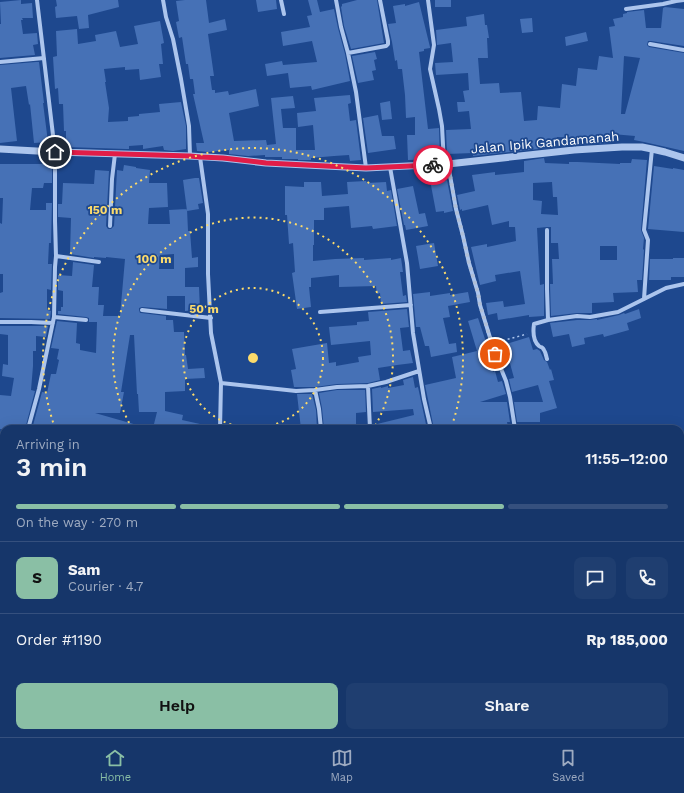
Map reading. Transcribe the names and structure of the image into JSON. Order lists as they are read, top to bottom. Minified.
{"streets":{"street":["Jalan Ipik Gandamanah"]},"page":{"heading":["3 min","Arriving in","11:55–12:00"],"panel":["Sam","Courier · 4.7","Order #1190","Rp 185,000"],"bar":"On the way · 270 m","round":"S","buttons":["Help","Share"],"tabs":["Home","Map","Saved"]},"rings":["150 m","100 m","50 m"]}
